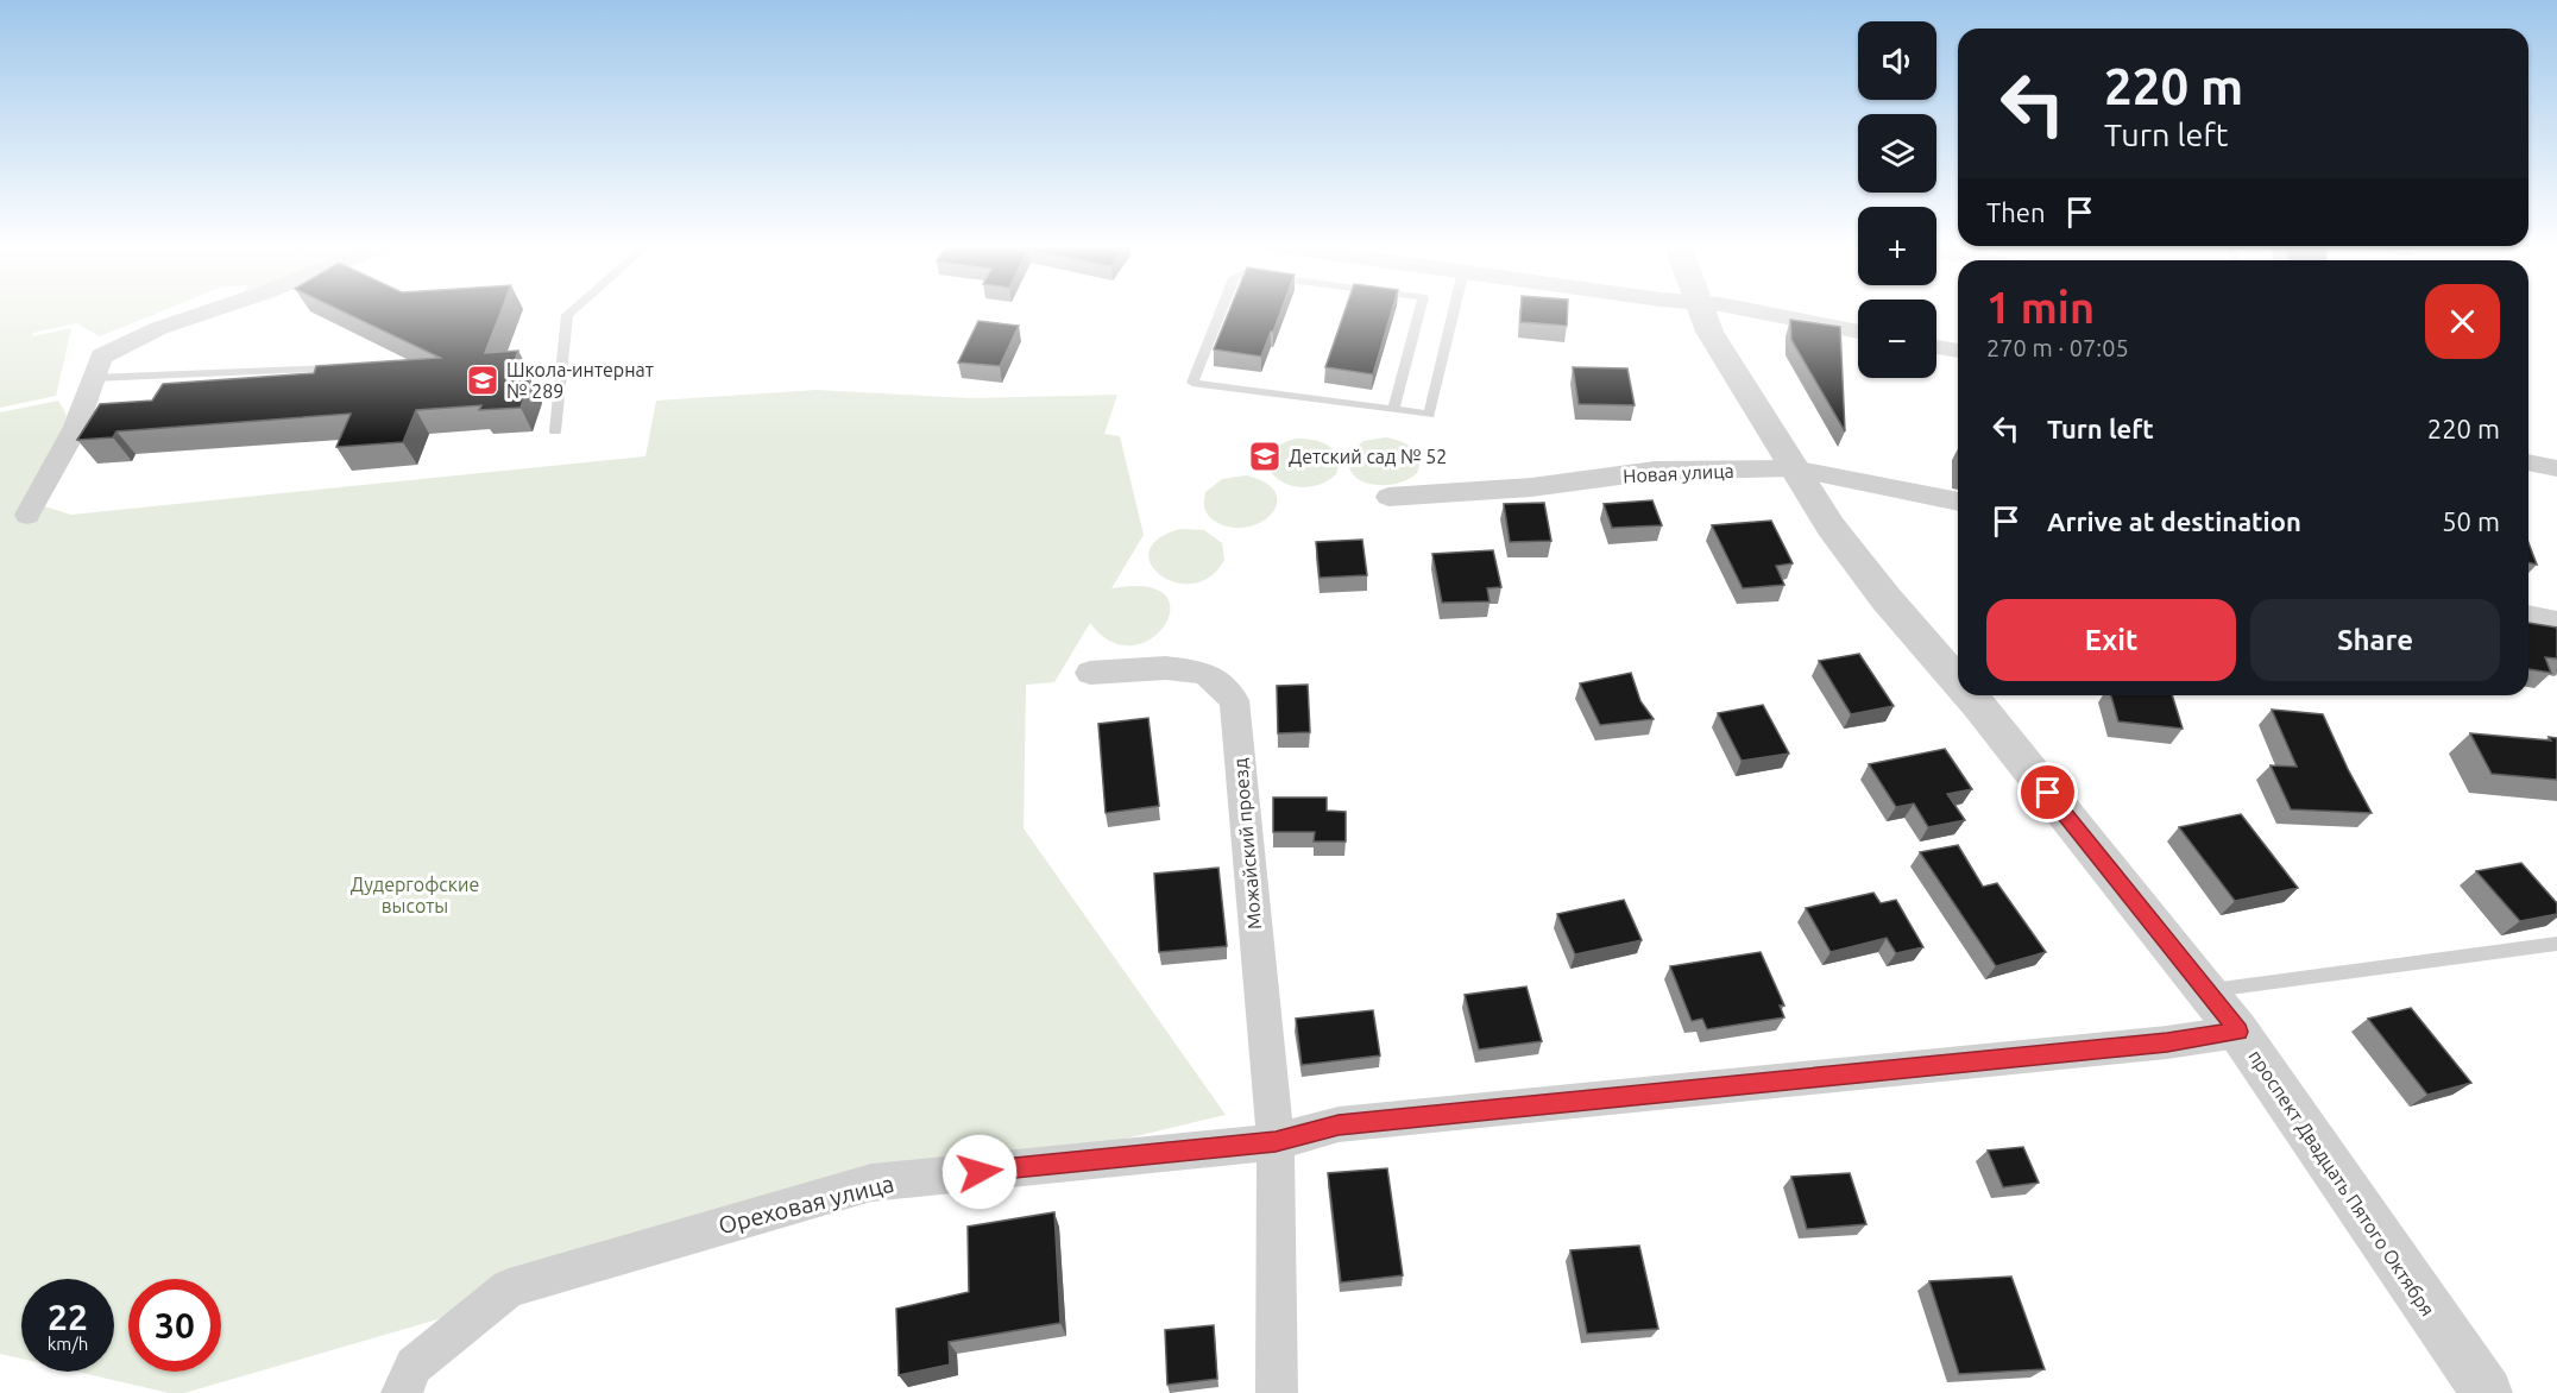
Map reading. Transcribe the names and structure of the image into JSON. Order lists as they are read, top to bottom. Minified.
{"streets":{"street":["Новая улица","Можайский проезд","проспект Двадцать Пятого Октября","Ореховая улица"]},"crossings":[["Новая улица","проспект Двадцать Пятого Октября"],["Можайский проезд","Ореховая улица"],["проспект Двадцать Пятого Октября","Ореховая улица"]],"parks":["Дудергофские высоты"],"places":{"school or university":["Школа-интернат № 289","Детский сад № 52"]},"page":{"map_buttons":["+","−"],"turn":["220 m","Turn left"],"then":"Then","heading":["1 min","270 m · 07:05"],"list":[{"name":"Turn left","value":"220 m"},{"name":"Arrive at destination","value":"50 m"}],"buttons":["Exit","Share"],"speed":"22 km/h","limit":"30"}}
